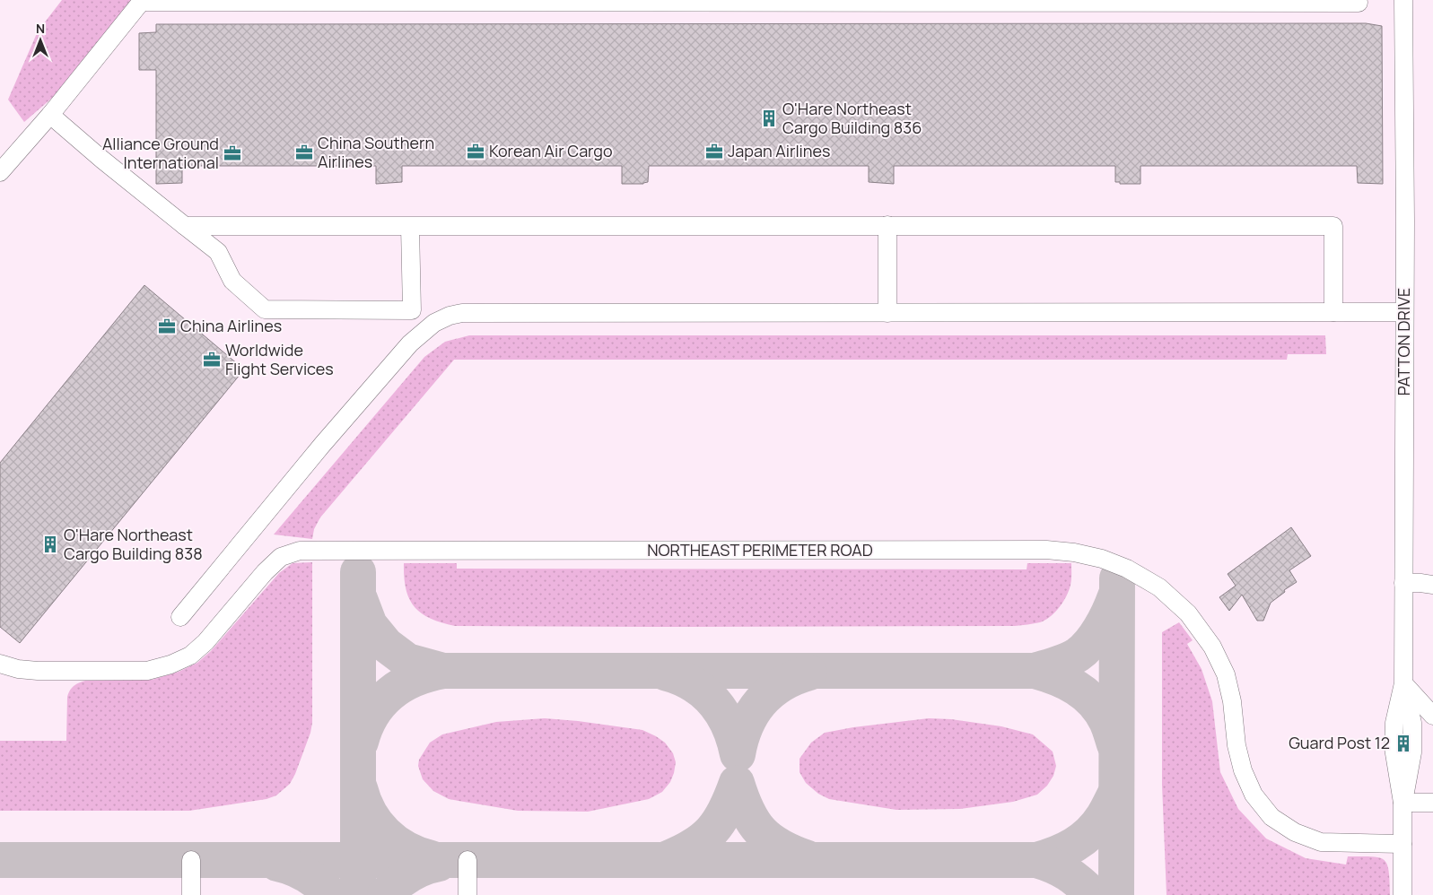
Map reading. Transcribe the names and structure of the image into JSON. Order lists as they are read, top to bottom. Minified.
{"streets":{"street":["PATTON DRIVE","NORTHEAST PERIMETER ROAD"]},"crossings":[["PATTON DRIVE","NORTHEAST PERIMETER ROAD"]],"places":{"building":["O'Hare Northeast Cargo Building 836","O'Hare Northeast Cargo Building 838","Guard Post 12"],"office":["Korean Air Cargo","Japan Airlines","China Southern Airlines","Alliance Ground International","China Airlines","Worldwide Flight Services"]},"north":"top"}
